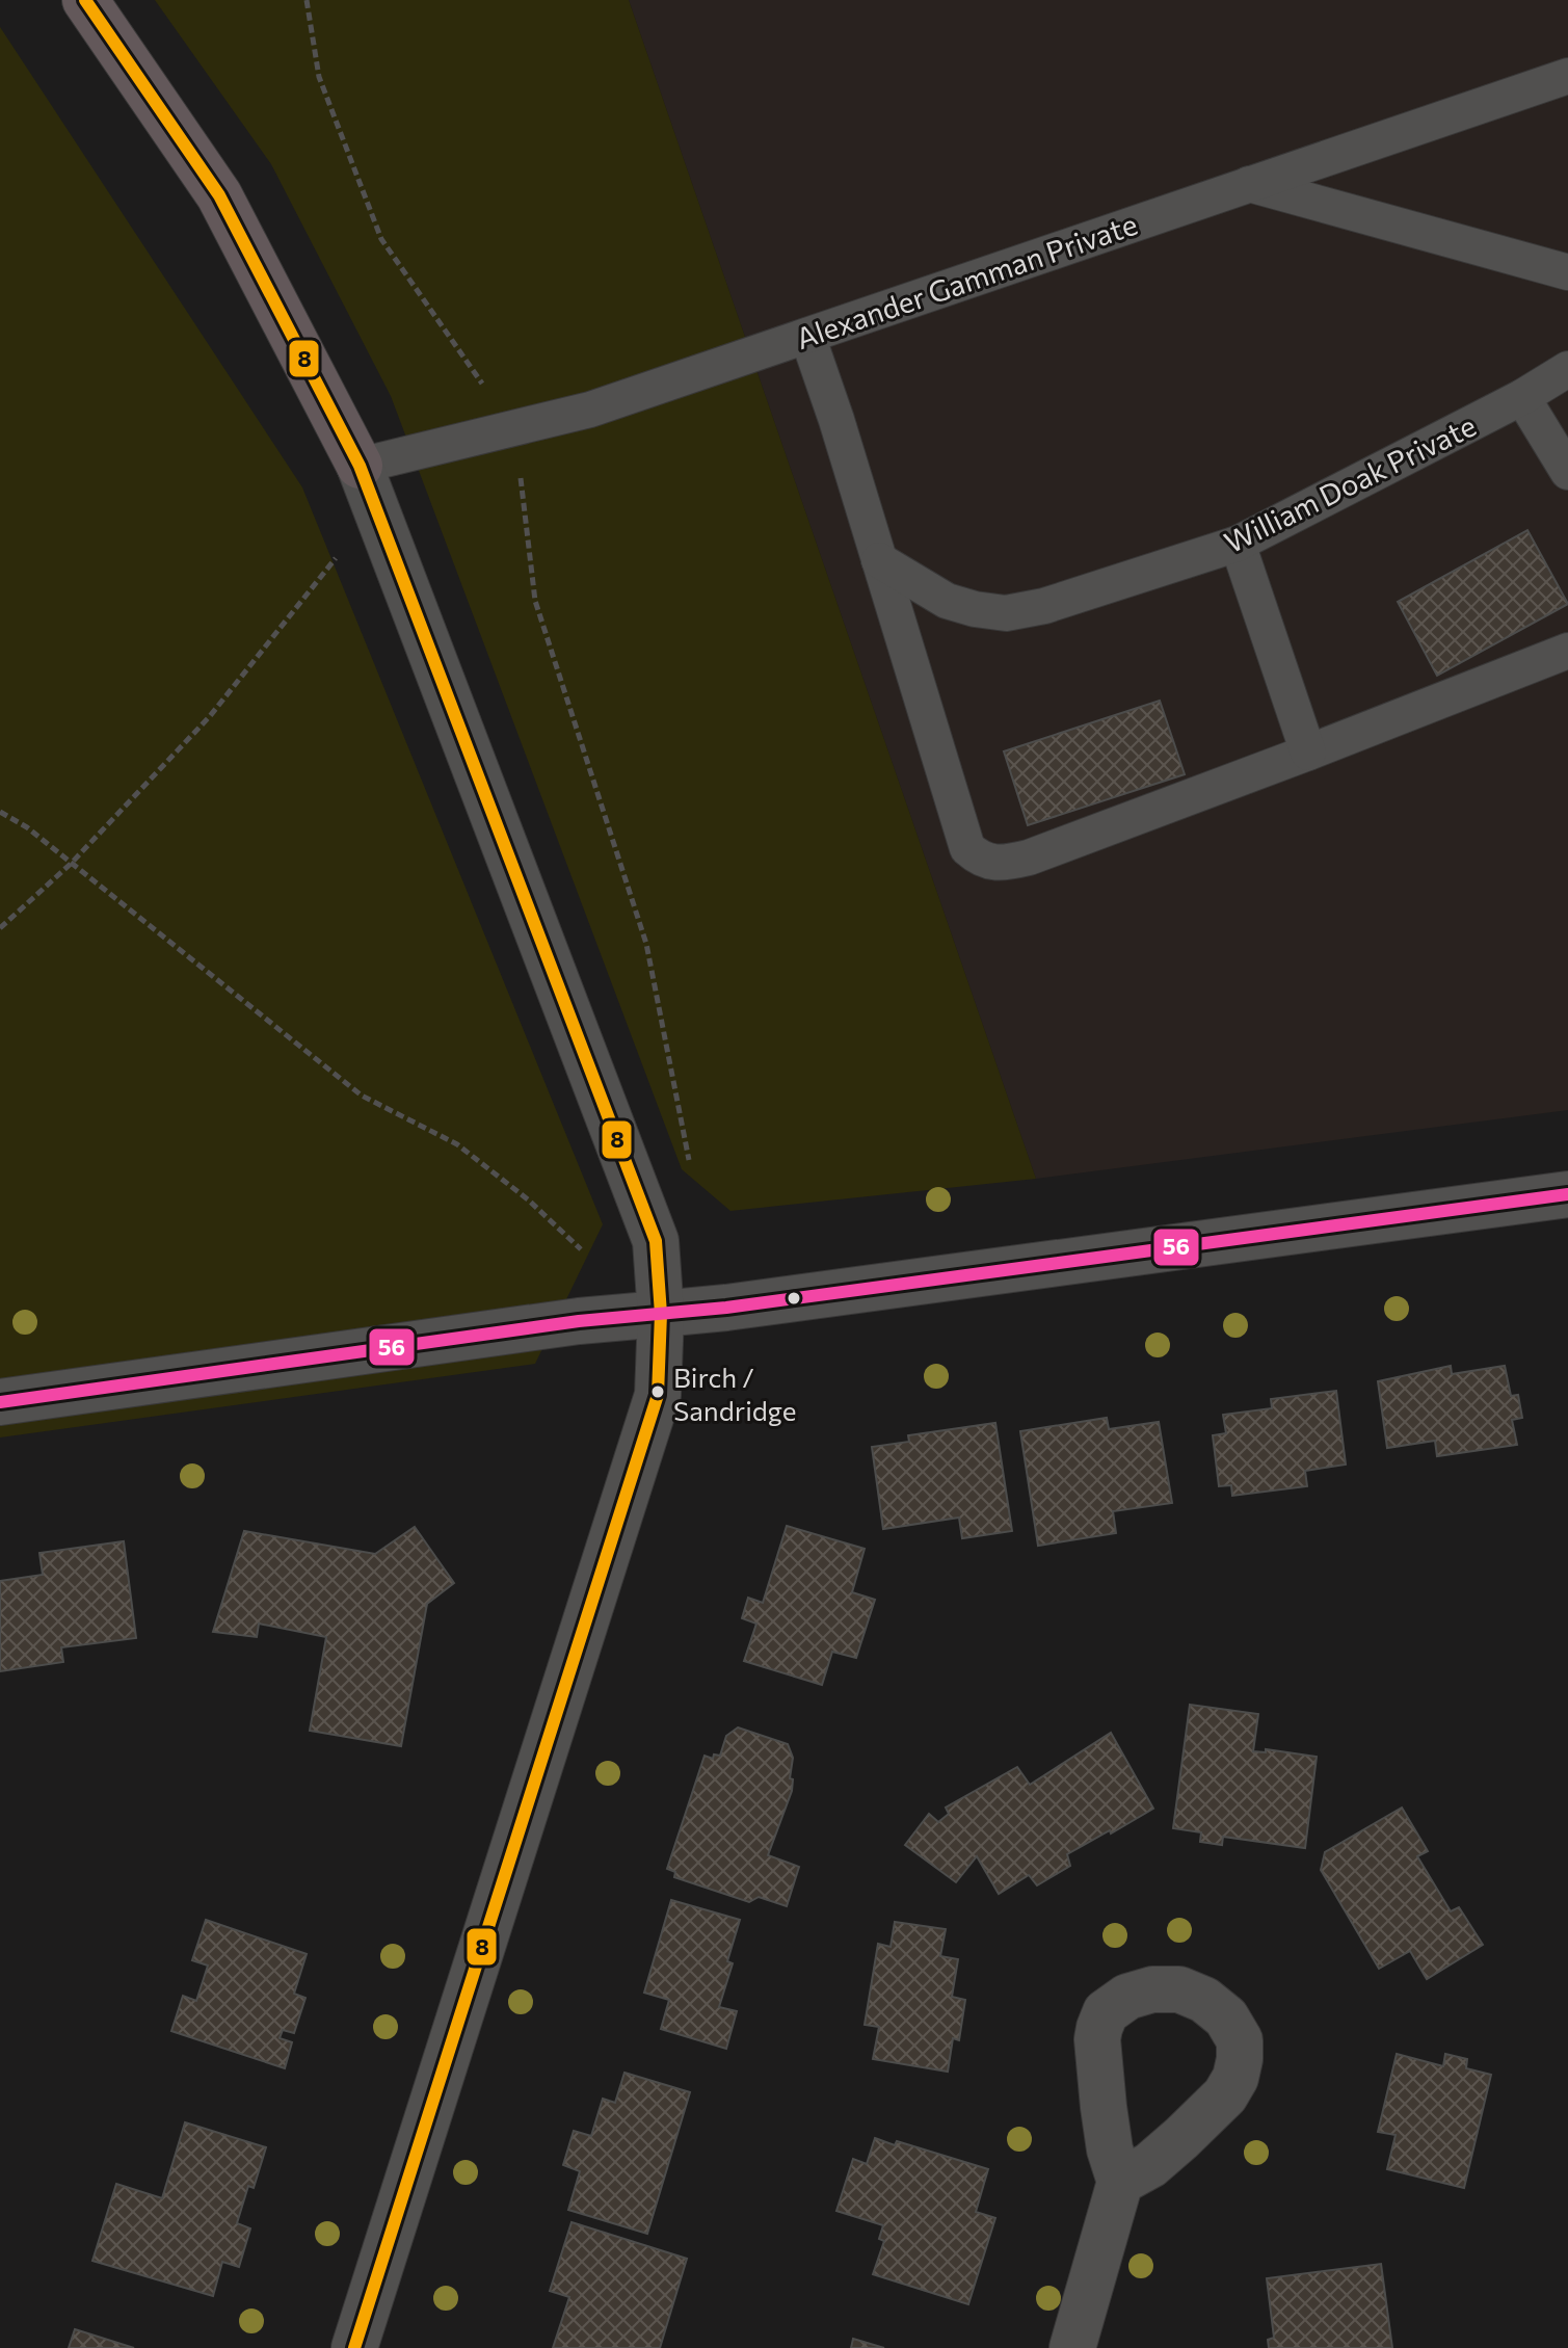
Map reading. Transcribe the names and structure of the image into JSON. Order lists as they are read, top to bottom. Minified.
{"streets":{"lane":["Alexander Gamman Private","William Doak Private"]},"places":["Birch / Sandridge"],"lines":["transit line 8","transit line 56"]}
